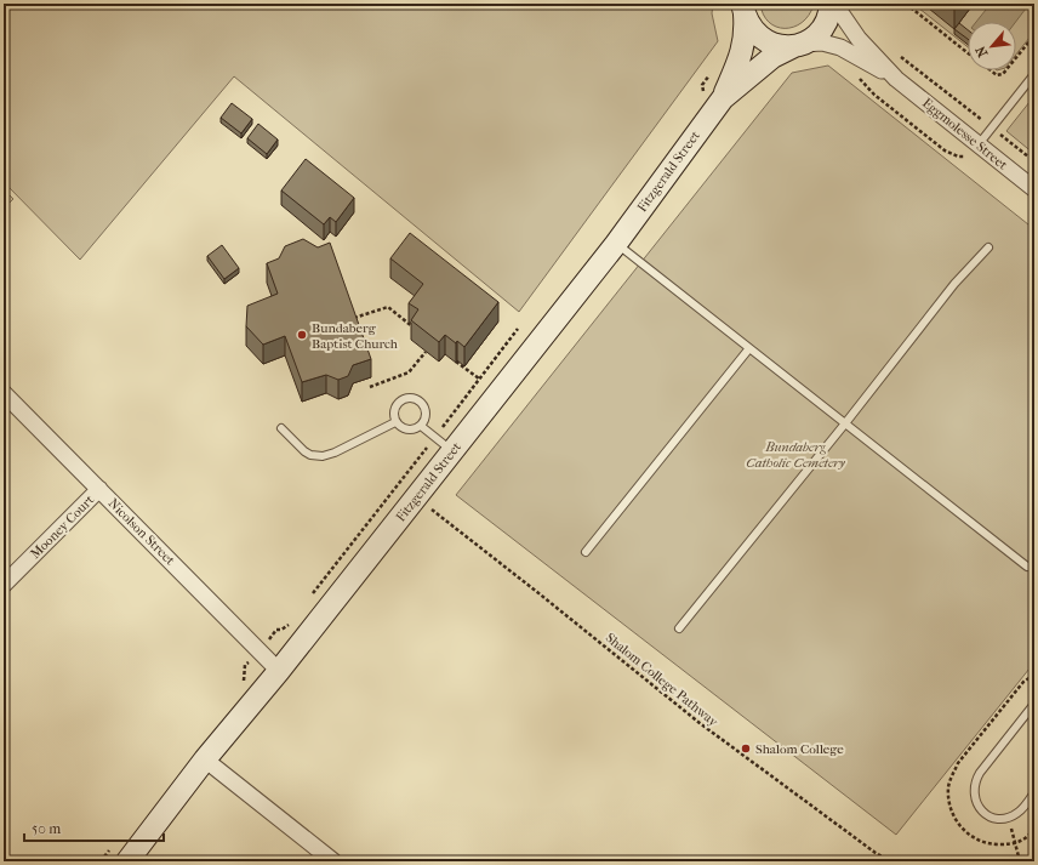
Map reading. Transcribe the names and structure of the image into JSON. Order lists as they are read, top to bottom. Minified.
{"streets":{"street":["Eggmolesse Street","Fitzgerald Street","Mooney Court","Nicolson Street"],"path":["Shalom College Pathway"]},"crossings":[["Fitzgerald Street","Nicolson Street"],["Mooney Court","Nicolson Street"]],"parks":["Bundaberg Catholic Cemetery"],"places":["Bundaberg Baptist Church","Shalom College"],"scale_bar":"50 m","north":"bottom left"}
